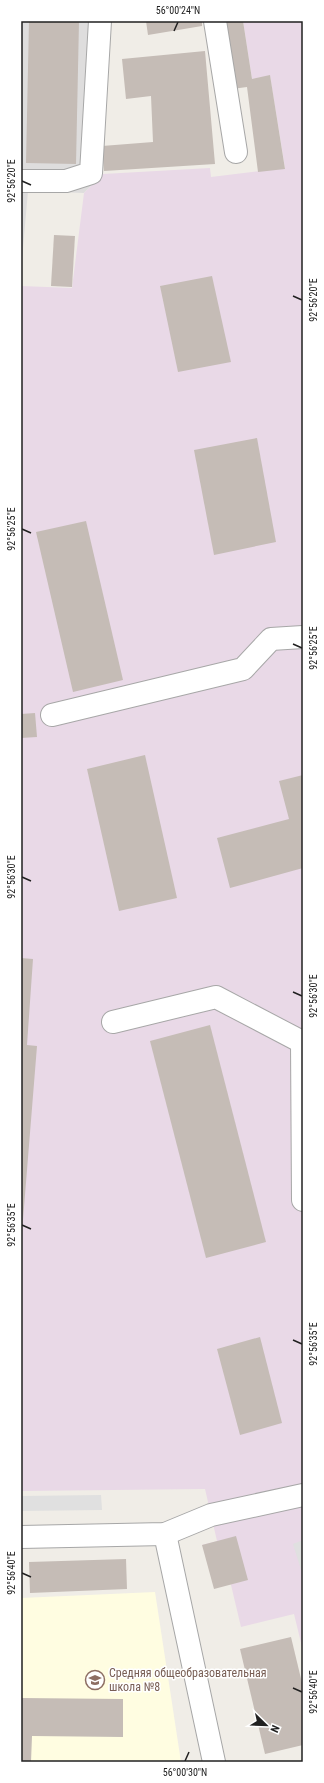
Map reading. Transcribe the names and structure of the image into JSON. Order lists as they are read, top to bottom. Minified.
{"places":{"school or university":["Средняя общеобразовательная школа №8"]},"north":"bottom right","coordinates":["56°00'24\"N","92°56'20\"E","92°56'25\"E","92°56'30\"E","92°56'35\"E","92°56'40\"E","56°00'30\"N"]}
